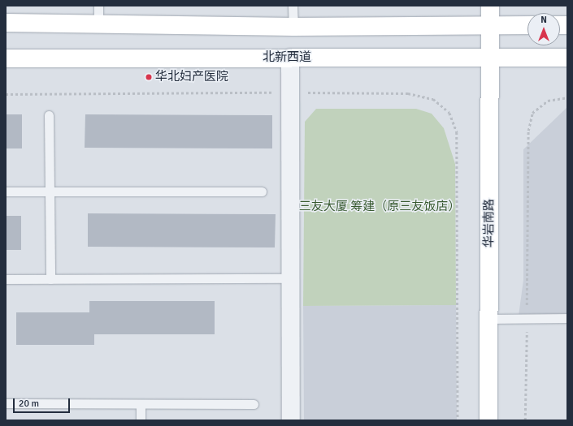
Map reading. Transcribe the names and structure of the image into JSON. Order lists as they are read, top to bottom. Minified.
{"streets":{"main road":["北新西道","华岩南路"]},"crossings":[["北新西道","华岩南路"]],"parks":["三友大厦 筹建（原三友饭店）"],"places":["华北妇产医院"],"scale_bar":"20 m","north":"top"}
